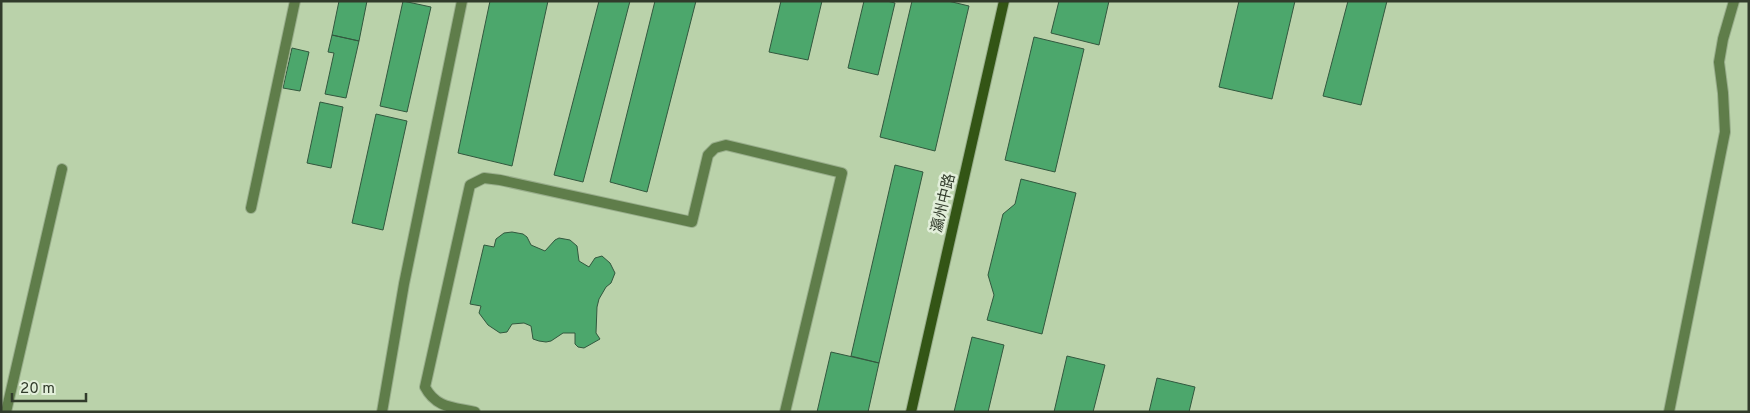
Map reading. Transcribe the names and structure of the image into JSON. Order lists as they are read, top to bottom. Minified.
{"streets":{"main road":["瀛州中路"]},"scale_bar":"20 m"}
